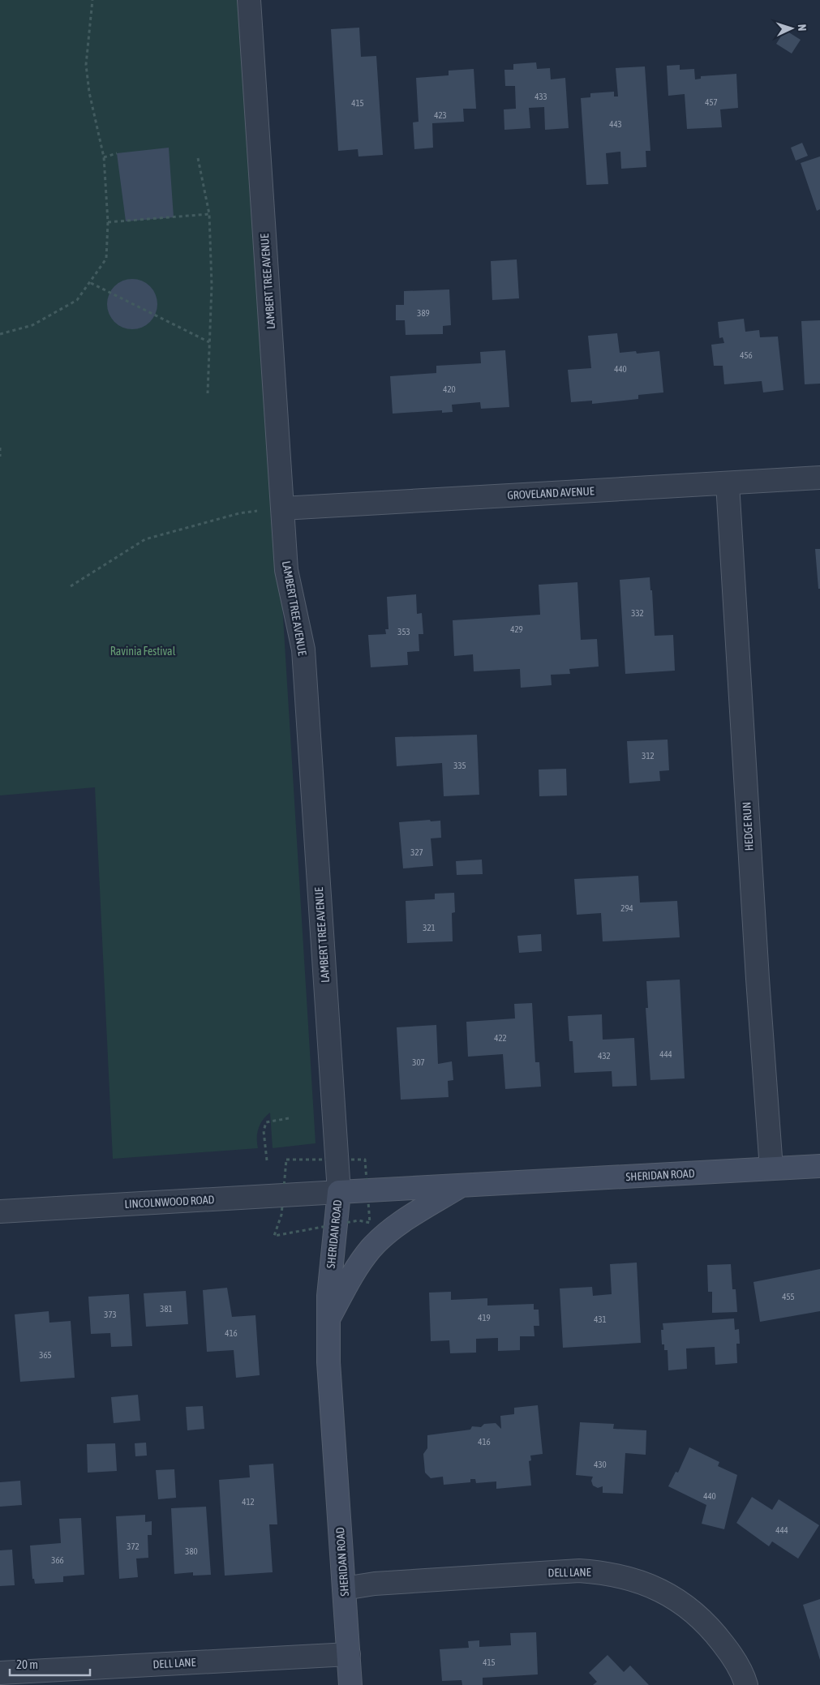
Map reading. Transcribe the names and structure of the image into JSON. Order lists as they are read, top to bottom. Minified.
{"streets":{"street":["LAMBERT TREE AVENUE","GROVELAND AVENUE","HEDGE RUN","SHERIDAN ROAD","LINCOLNWOOD ROAD","DELL LANE"]},"crossings":[["LAMBERT TREE AVENUE","GROVELAND AVENUE"],["LAMBERT TREE AVENUE","SHERIDAN ROAD"],["LAMBERT TREE AVENUE","LINCOLNWOOD ROAD"],["GROVELAND AVENUE","HEDGE RUN"],["HEDGE RUN","SHERIDAN ROAD"],["SHERIDAN ROAD","LINCOLNWOOD ROAD"],["SHERIDAN ROAD","DELL LANE"]],"parks":["Ravinia Festival"],"house_numbers":["433","457","415","423","443","389","456","440","420","332","429","353","312","335","327","294","321","422","444","432","307","455","381","373","419","431","416","365","416","430","440","412","444","372","380","366","415"],"scale_bar":"20 m","north":"right"}
